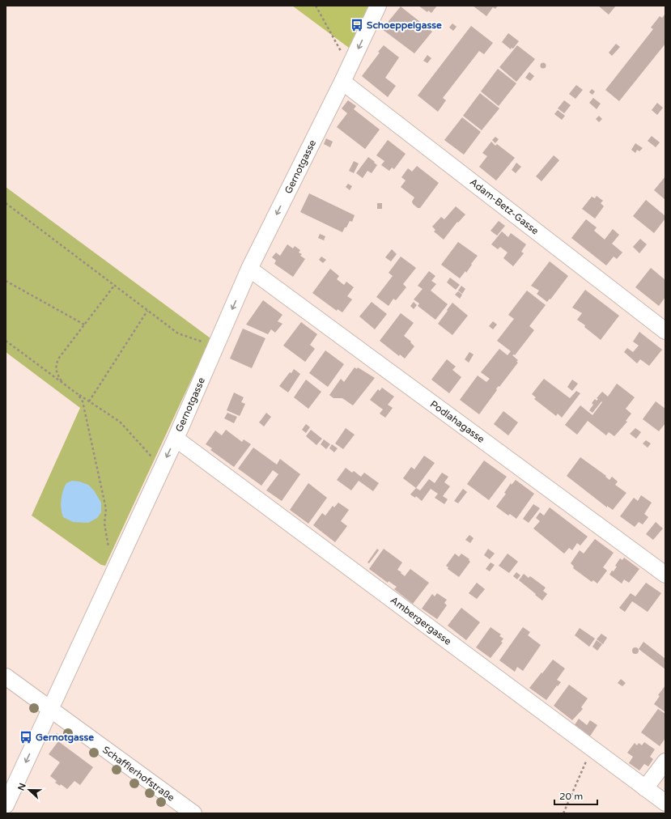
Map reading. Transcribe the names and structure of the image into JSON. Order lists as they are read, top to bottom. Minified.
{"streets":{"street":["Gernotgasse","Adam-Betz-Gasse","Podlahagasse","Ambergergasse","Schafflerhofstraße"]},"crossings":[["Gernotgasse","Adam-Betz-Gasse"],["Gernotgasse","Podlahagasse"],["Gernotgasse","Ambergergasse"],["Gernotgasse","Schafflerhofstraße"]],"one_way":["Gernotgasse"],"places":{"bus stop":["Schoeppelgasse","Gernotgasse"]},"scale_bar":"20 m","north":"left"}
